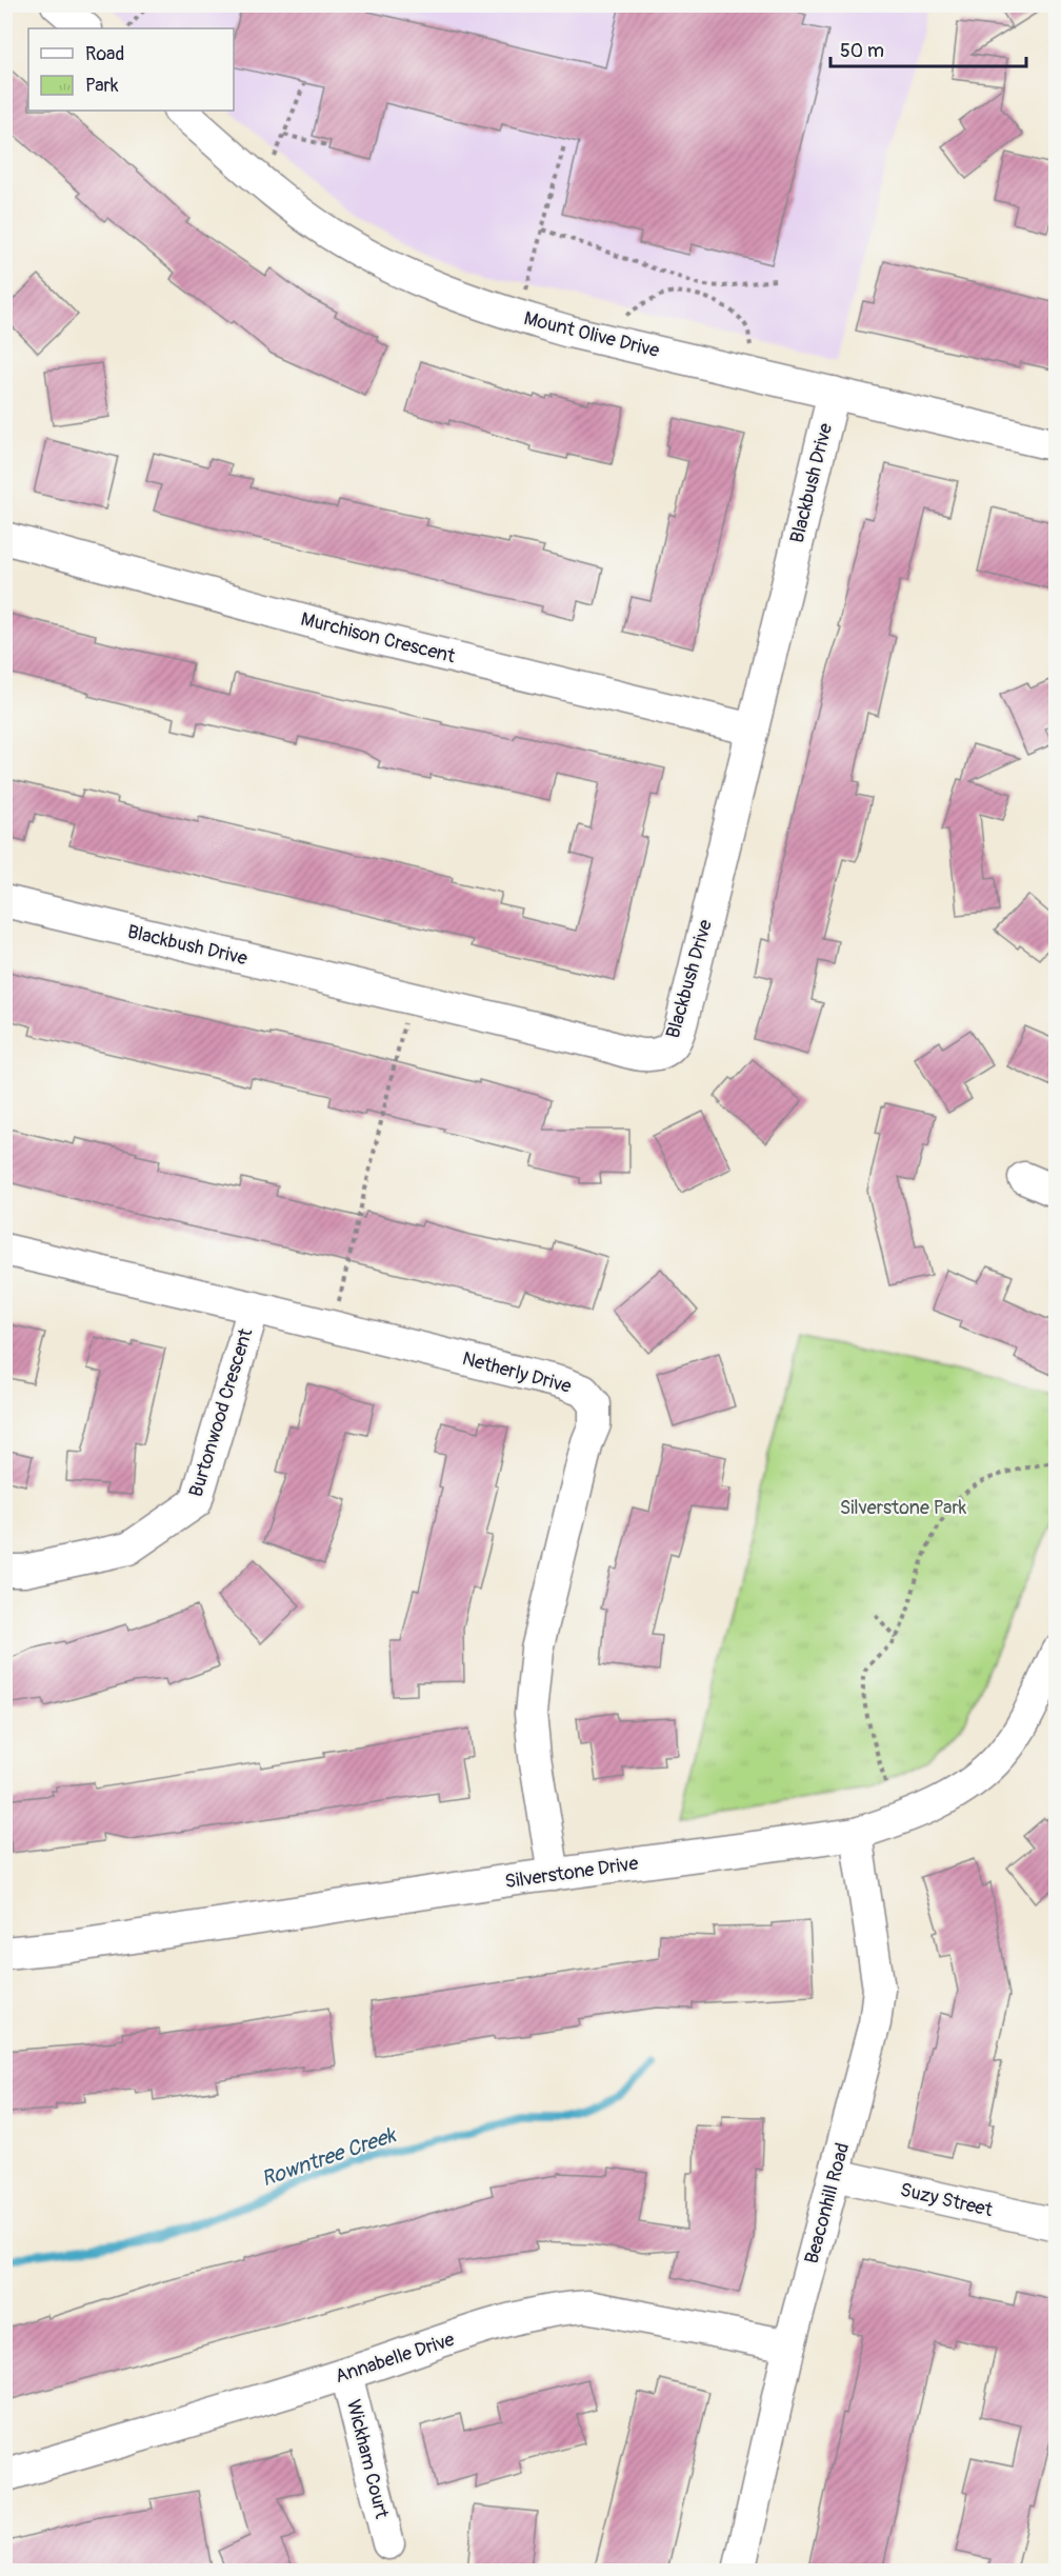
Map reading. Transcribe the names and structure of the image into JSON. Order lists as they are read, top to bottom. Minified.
{"streets":{"street":["Mount Olive Drive","Blackbush Drive","Murchison Crescent","Netherly Drive","Burtonwood Crescent","Silverstone Drive","Suzy Street","Beaconhill Road","Annabelle Drive","Wickham Court"]},"crossings":[["Mount Olive Drive","Blackbush Drive"],["Blackbush Drive","Murchison Crescent"],["Netherly Drive","Burtonwood Crescent"],["Netherly Drive","Silverstone Drive"],["Silverstone Drive","Beaconhill Road"],["Suzy Street","Beaconhill Road"],["Beaconhill Road","Annabelle Drive"],["Annabelle Drive","Wickham Court"]],"water":["Rowntree Creek"],"parks":["Silverstone Park"],"legend":["Road","Park"],"scale_bar":"50 m"}
